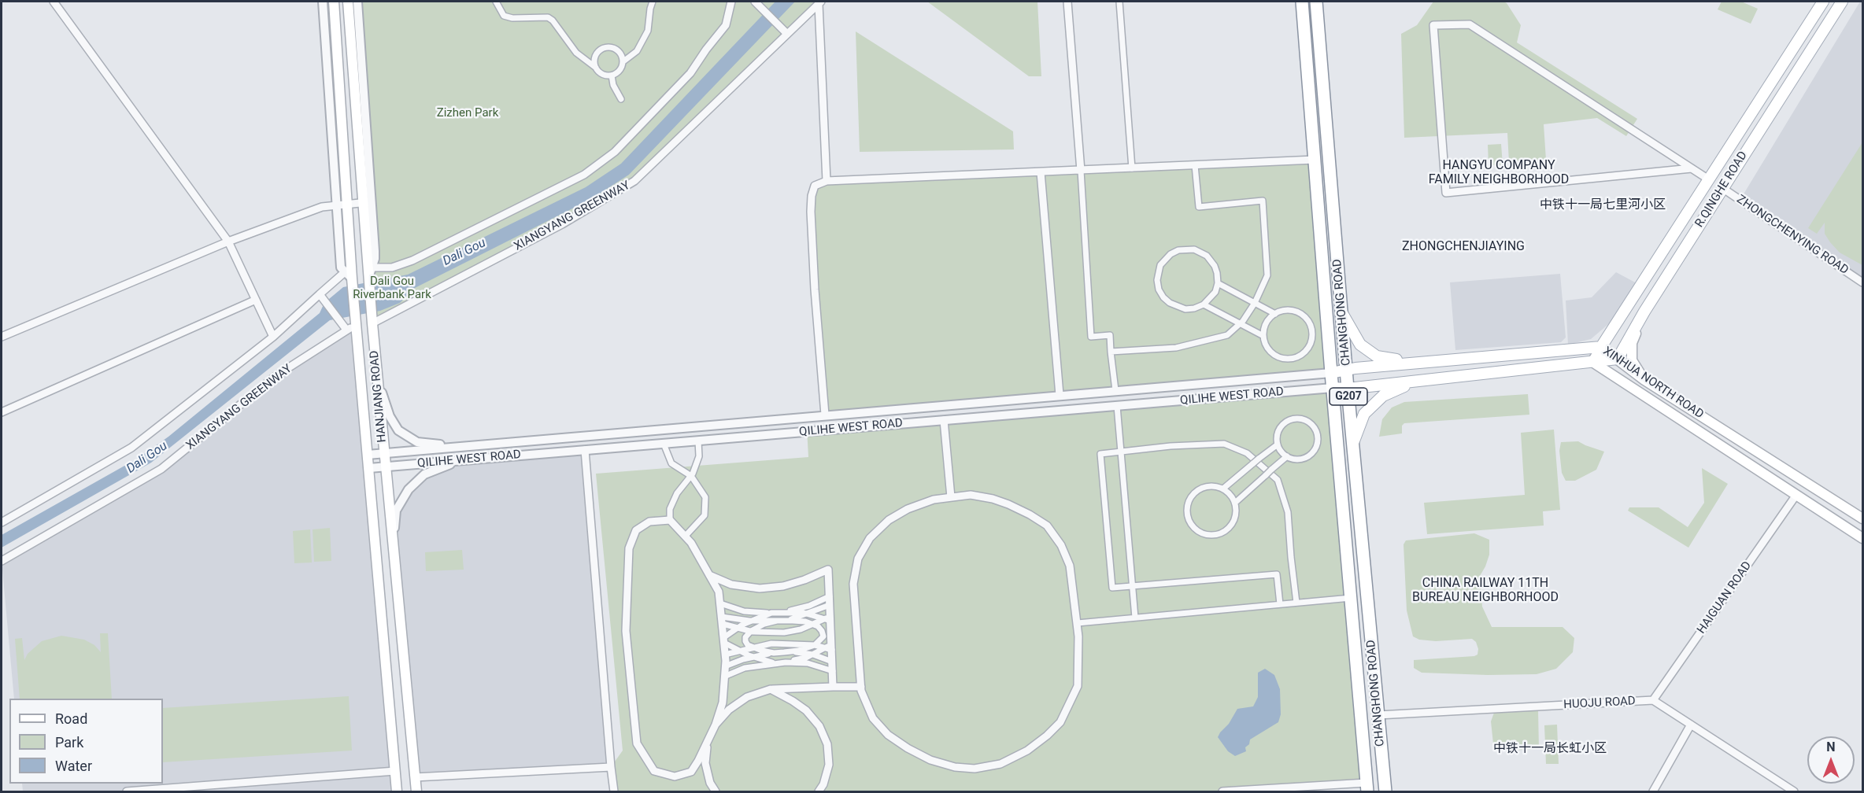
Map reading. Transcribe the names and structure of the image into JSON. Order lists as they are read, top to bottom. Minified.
{"streets":{"highway":["CHANGHONG ROAD","G207"],"main road":["R.QINGHE ROAD","XINHUA NORTH ROAD","HANJIANG ROAD"],"street":["XIANGYANG GREENWAY","ZHONGCHENYING ROAD","QILIHE WEST ROAD","HAIGUAN ROAD","HUOJU ROAD"]},"crossings":[["R.QINGHE ROAD","ZHONGCHENYING ROAD"],["R.QINGHE ROAD","XINHUA NORTH ROAD"],["XIANGYANG GREENWAY","HANJIANG ROAD"],["CHANGHONG ROAD","XINHUA NORTH ROAD"],["CHANGHONG ROAD","QILIHE WEST ROAD"],["CHANGHONG ROAD","HUOJU ROAD"],["XINHUA NORTH ROAD","QILIHE WEST ROAD"],["XINHUA NORTH ROAD","HAIGUAN ROAD"],["HANJIANG ROAD","QILIHE WEST ROAD"],["HAIGUAN ROAD","HUOJU ROAD"]],"districts":["HANGYU COMPANY FAMILY NEIGHBORHOOD","中铁十一局七里河小区","ZHONGCHENJIAYING","CHINA RAILWAY 11TH BUREAU NEIGHBORHOOD","中铁十一局长虹小区"],"water":["Dali Gou"],"parks":["Zizhen Park","Dali Gou Riverbank Park"],"legend":["Road","Park","Water"],"north":"top"}
